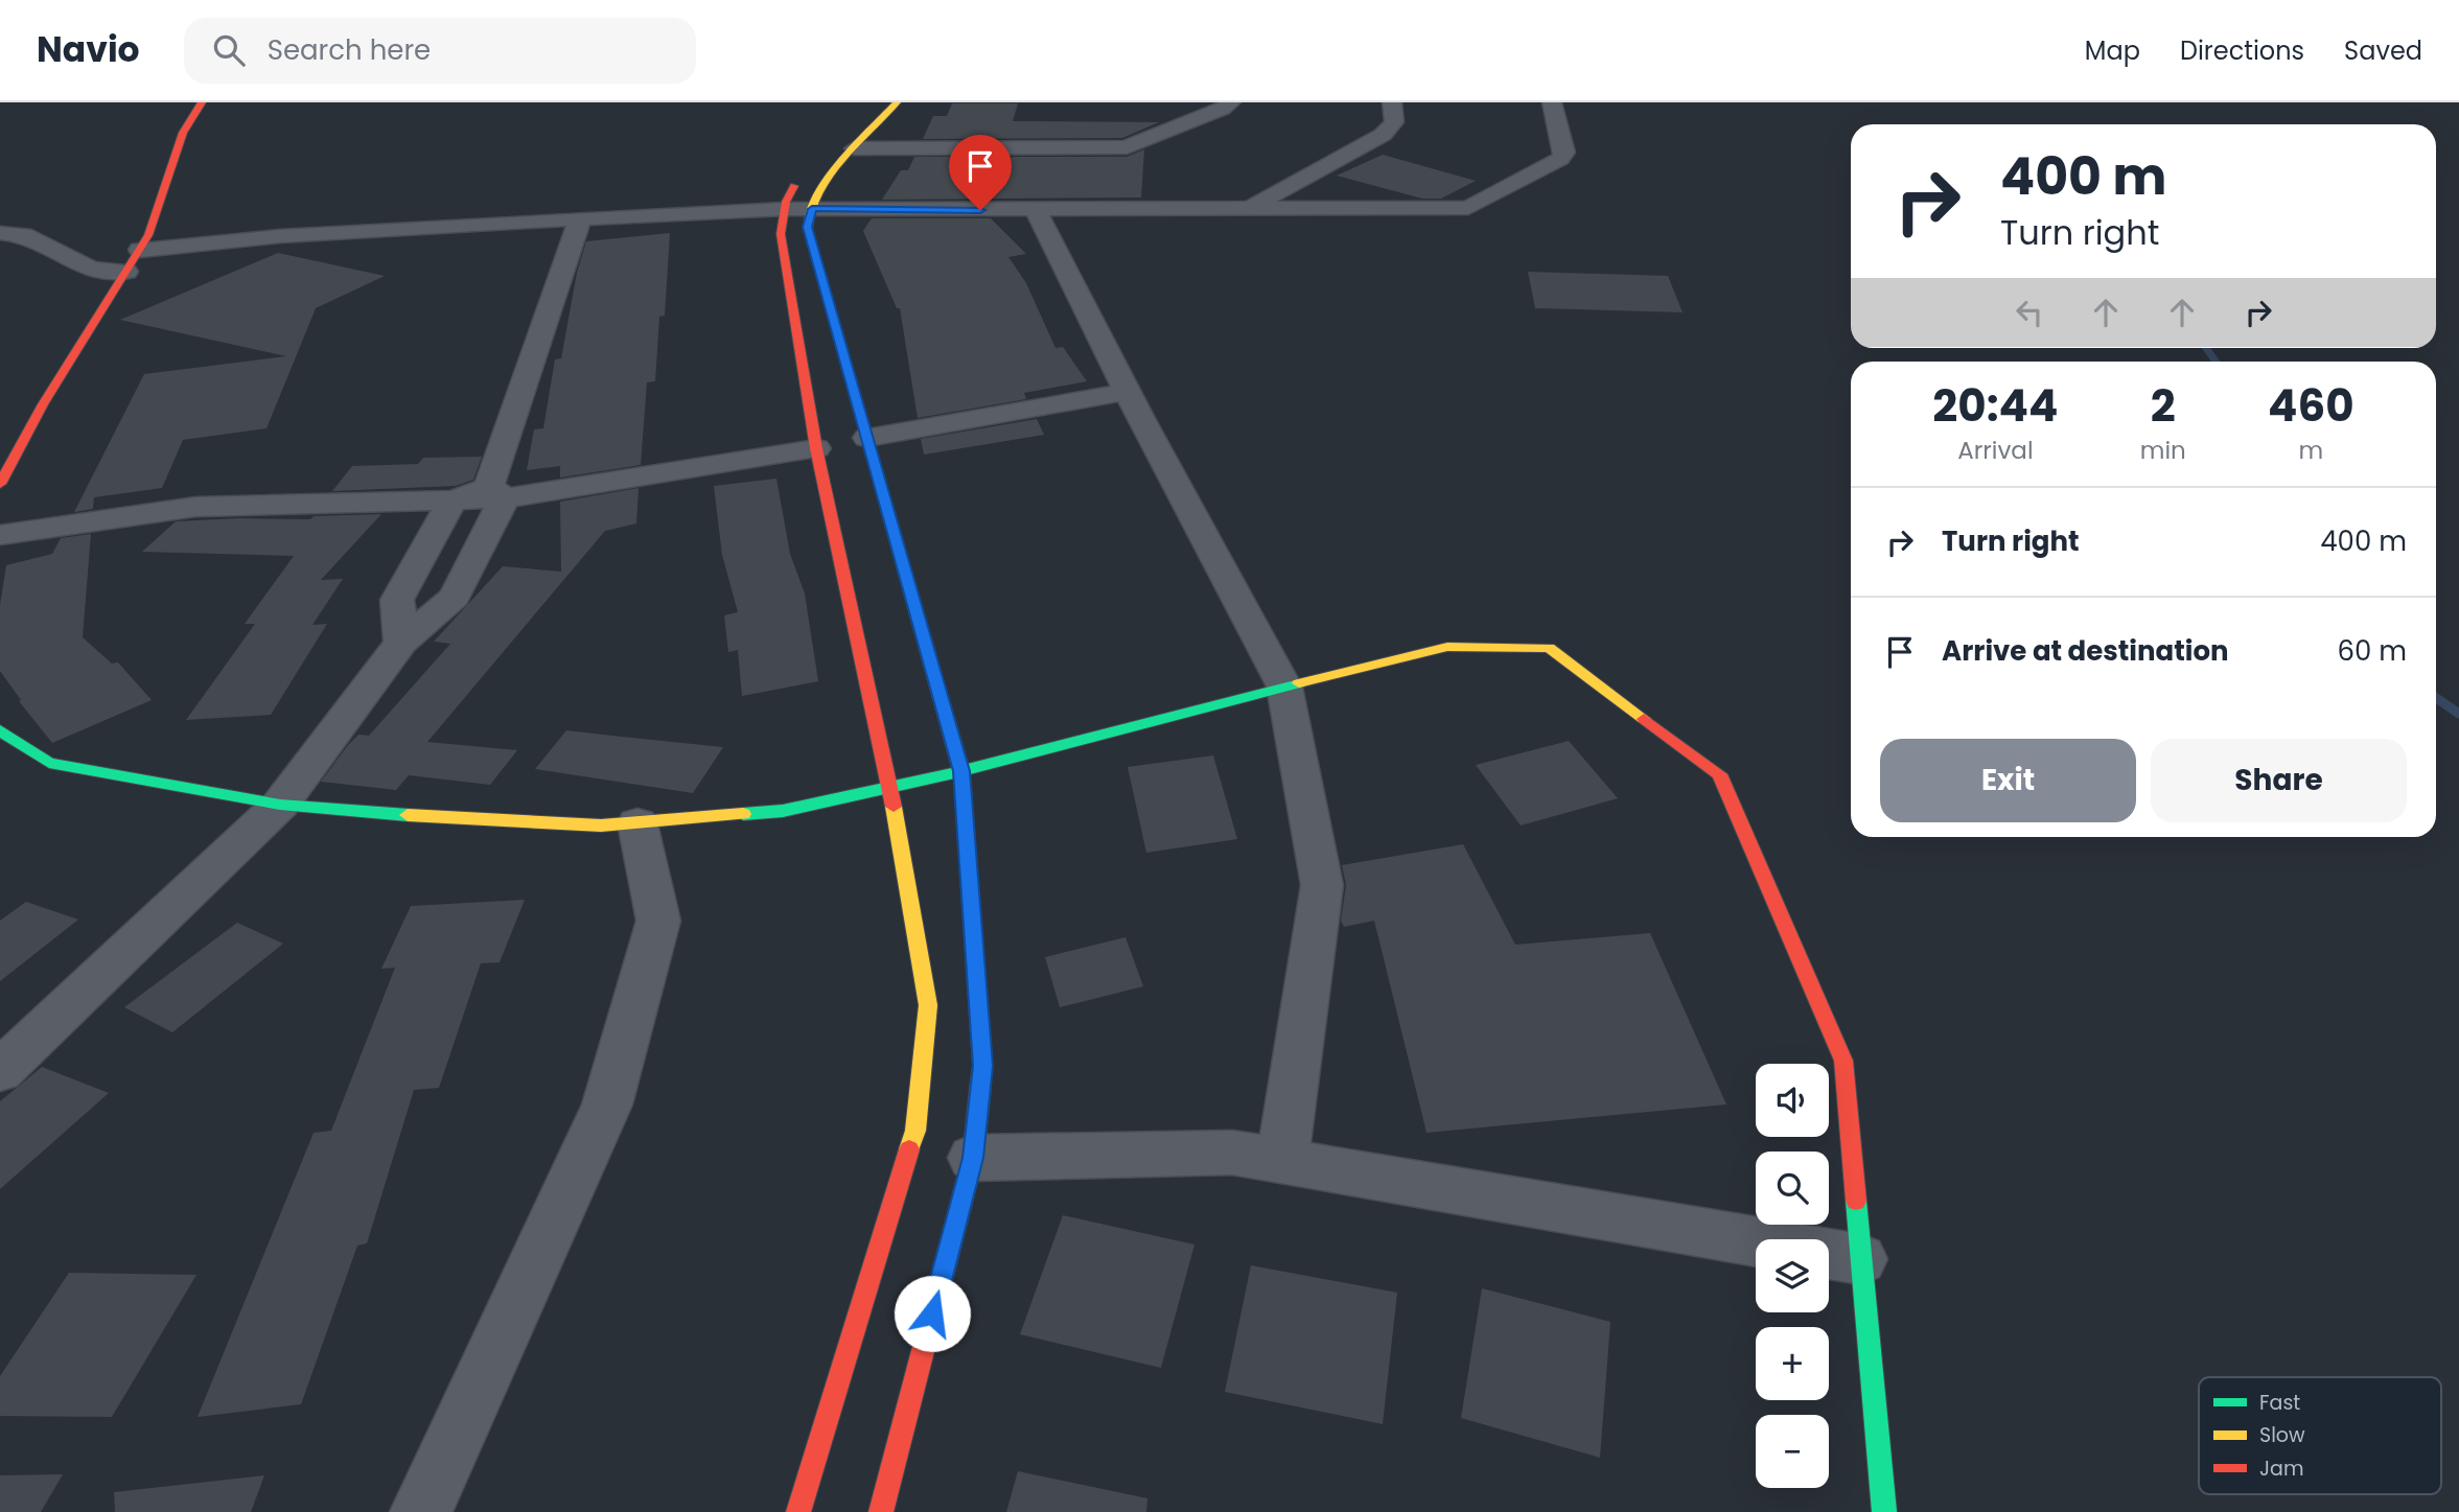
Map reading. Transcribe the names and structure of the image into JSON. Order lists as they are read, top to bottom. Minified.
{"legend":["Fast","Slow","Jam"],"page":{"header":"Navio","search":"Search here","nav":["Map","Directions","Saved"],"turn":["400 m","Turn right"],"eta":["20:44","Arrival","2","min","460","m"],"list":[{"name":"Turn right","value":"400 m"},{"name":"Arrive at destination","value":"60 m"}],"buttons":["Exit","Share"],"map_buttons":["+","−"]}}
